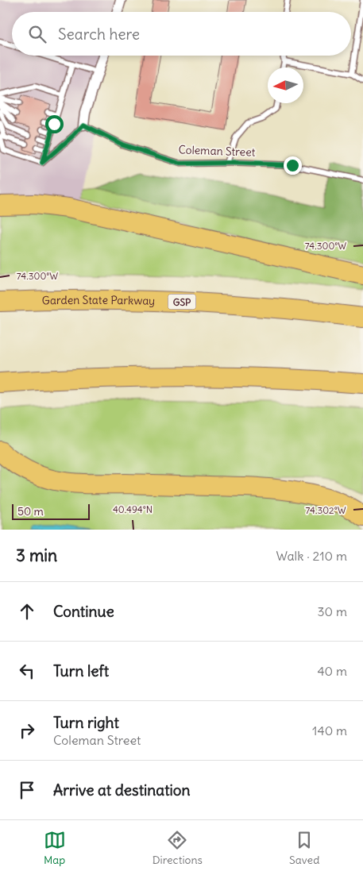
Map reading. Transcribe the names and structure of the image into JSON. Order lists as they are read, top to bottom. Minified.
{"streets":{"highway":["Garden State Parkway","GSP"],"lane":["Coleman Street"]},"scale_bar":"50 m","north":"left","page":{"search":"Search here","scale":"50 m","heading":["3 min","Walk · 210 m"],"list":[["Continue","30 m"],["Turn left","40 m"],["Turn right","Coleman Street","140 m"],"Arrive at destination"],"nav":["Map","Directions","Saved"]},"coordinates":["74.300°W","40.494°N","74.302°W"]}
